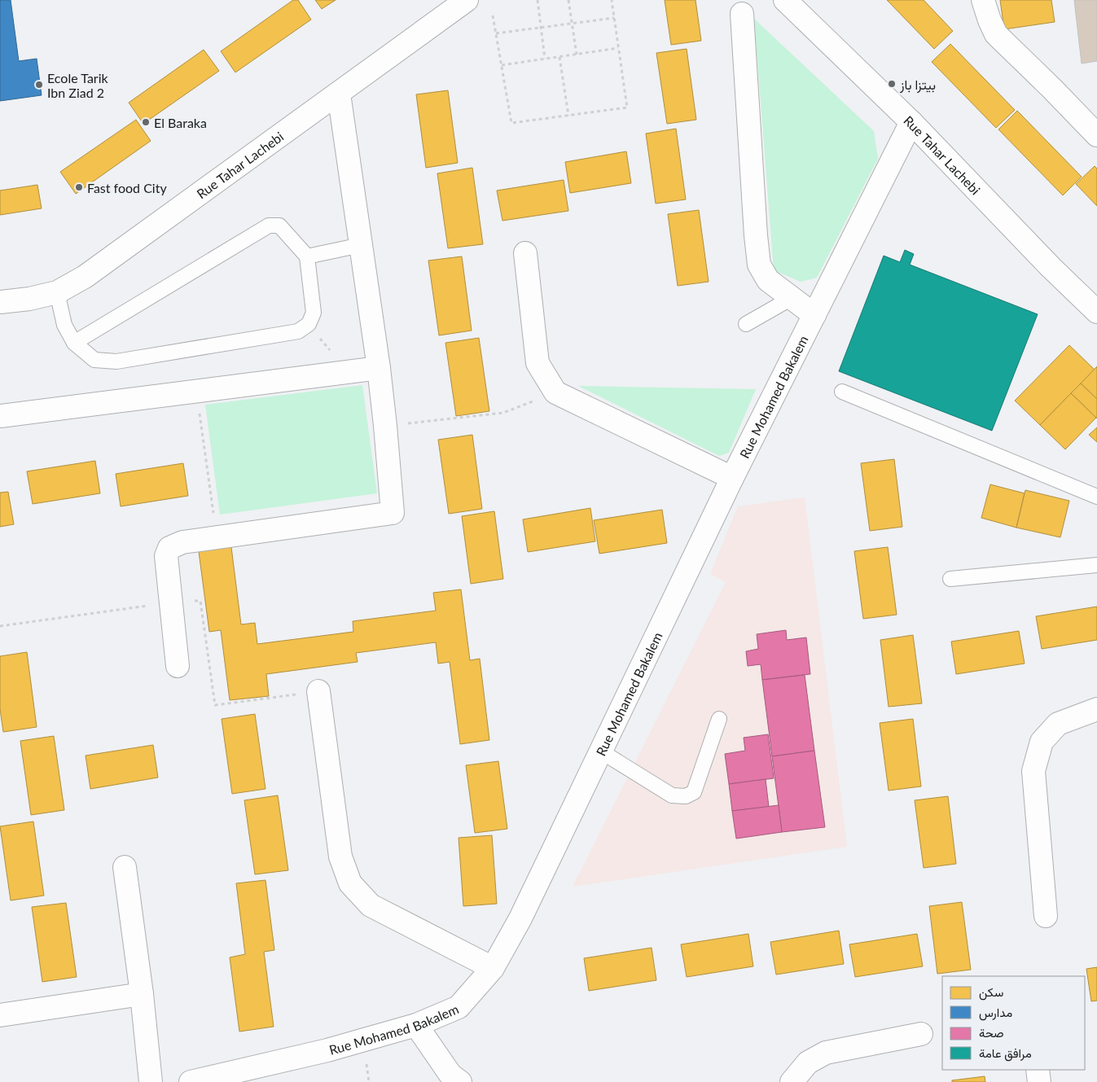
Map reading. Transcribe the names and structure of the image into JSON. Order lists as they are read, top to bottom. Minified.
{"streets":{"street":["Rue Tahar Lachebi","Rue Mohamed Bakalem"]},"crossings":[["Rue Tahar Lachebi","Rue Mohamed Bakalem"]],"places":["بيتزا باز","Ecole Tarik Ibn Ziad 2","El Baraka","Fast food City"],"legend":["سكن","مدارس","صحة","مرافق عامة"]}
